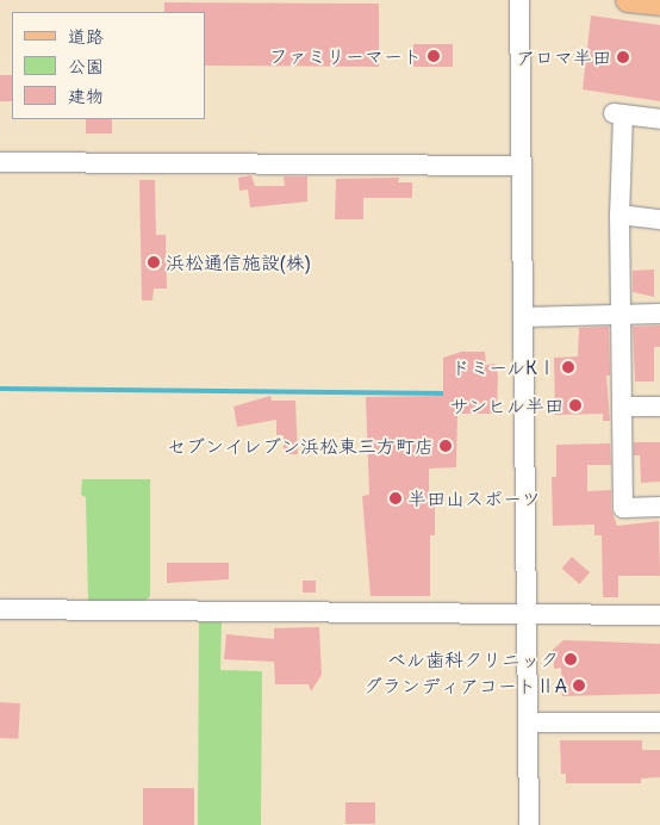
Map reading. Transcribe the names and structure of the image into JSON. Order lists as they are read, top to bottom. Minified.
{"places":["ファミリーマート","アロマ半田","浜松通信施設(株)","ドミールKⅠ","サンヒル半田","セブンイレブン浜松東三方町店","半田山スポーツ","ベル歯科クリニック","グランディアコートⅡA"],"legend":["道路","公園","建物"]}
